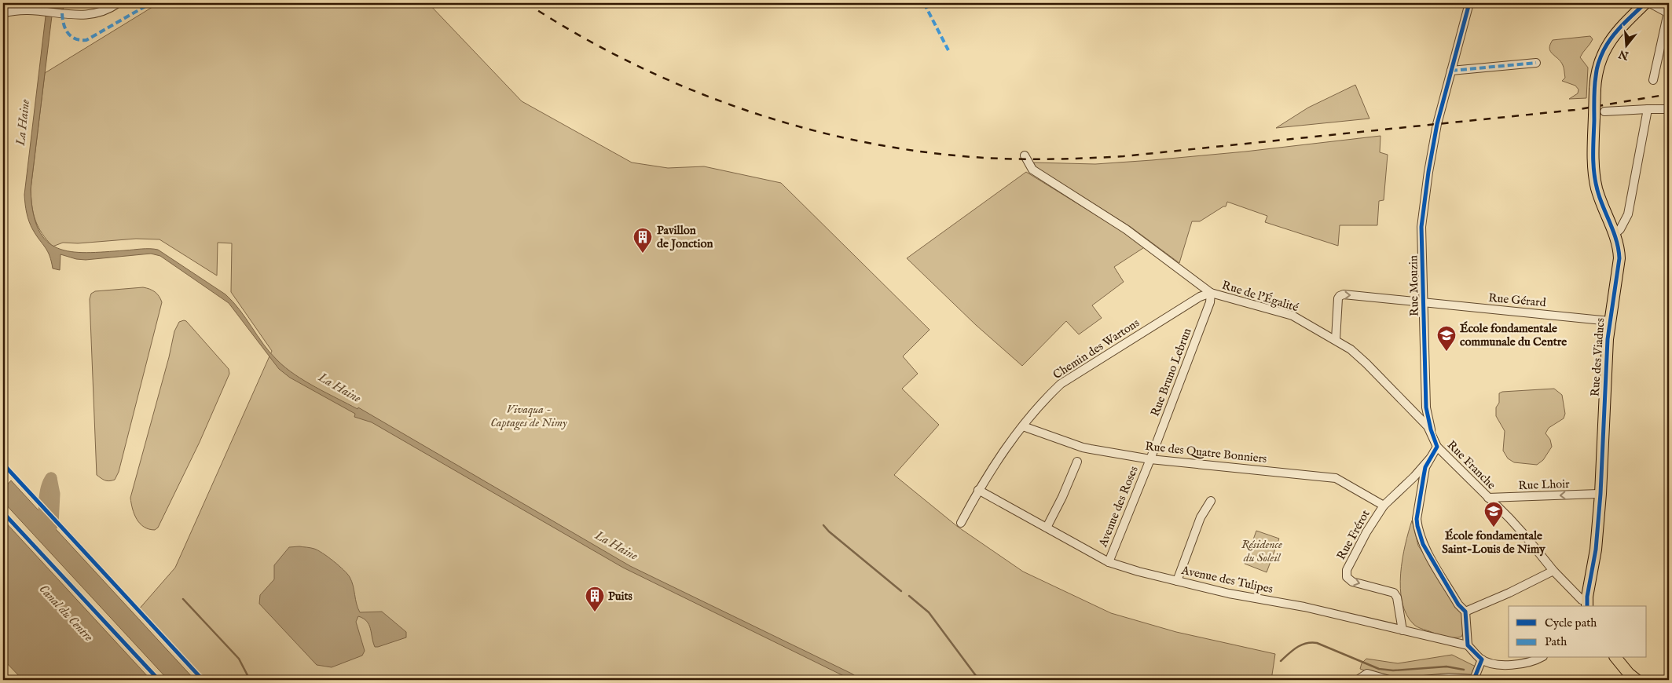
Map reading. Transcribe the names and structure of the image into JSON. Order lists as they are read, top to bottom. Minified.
{"streets":{"main road":["Rue des Viaducs"],"street":["Rue Mouzin","Rue de l'Égalité","Rue Gérard","Chemin des Wartons","Rue Bruno Lebrun","Rue des Quatre Bonniers","Rue Franche","Rue Lhoir","Avenue des Roses","Rue Frérot","Avenue des Tulipes"]},"crossings":[["Rue Mouzin","Rue de l'Égalité"],["Rue Mouzin","Rue Gérard"],["Rue Mouzin","Rue Franche"],["Rue de l'Égalité","Rue Gérard"],["Rue de l'Égalité","Chemin des Wartons"],["Rue de l'Égalité","Rue Bruno Lebrun"],["Rue de l'Égalité","Rue Franche"],["Rue Gérard","Rue des Viaducs"],["Chemin des Wartons","Rue Bruno Lebrun"],["Chemin des Wartons","Rue des Quatre Bonniers"],["Chemin des Wartons","Avenue des Tulipes"],["Rue des Viaducs","Rue Franche"],["Rue des Viaducs","Rue Lhoir"],["Rue Bruno Lebrun","Rue des Quatre Bonniers"],["Rue Bruno Lebrun","Avenue des Roses"],["Rue des Quatre Bonniers","Avenue des Roses"],["Rue des Quatre Bonniers","Rue Frérot"],["Rue Franche","Rue Lhoir"],["Avenue des Roses","Avenue des Tulipes"],["Rue Frérot","Avenue des Tulipes"]],"one_way":["Rue Lhoir"],"water":["La Haine","Canal du Centre"],"parks":["Vivaqua - Captages de Nimy","Résidence du Soleil"],"places":{"building":["Pavillon de Jonction","Puits"],"school or university":["École fondamentale communale du Centre","École fondamentale Saint-Louis de Nimy"]},"legend":["Cycle path","Path"],"north":"bottom"}
